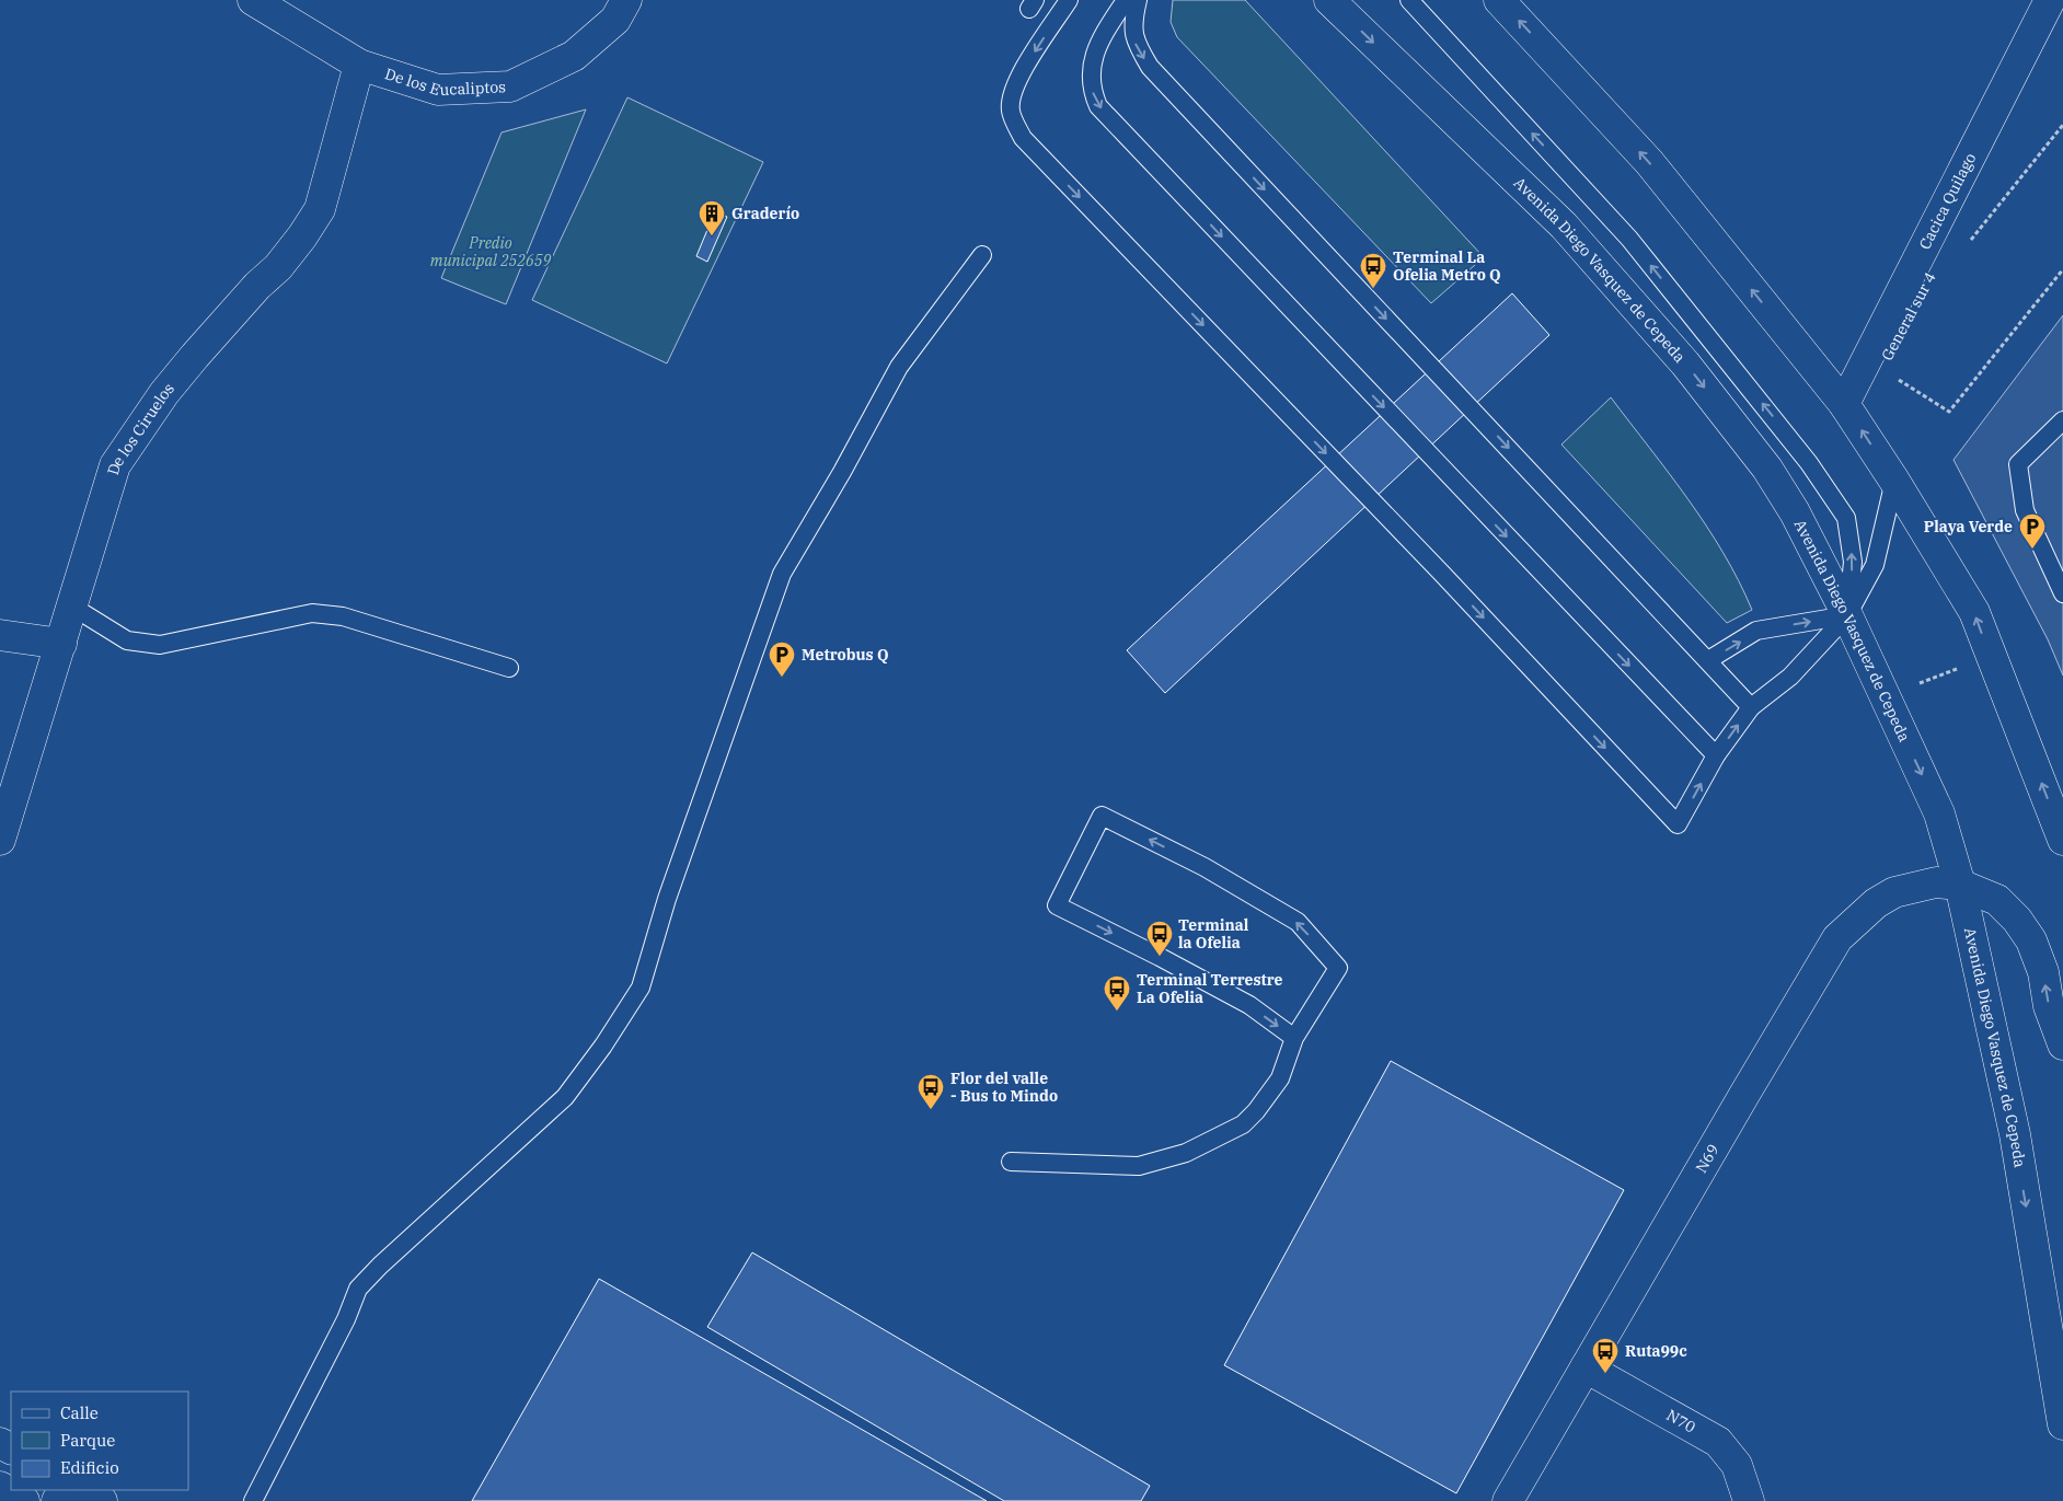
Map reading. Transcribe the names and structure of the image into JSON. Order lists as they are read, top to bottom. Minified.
{"streets":{"street":["De los Eucaliptos","Cacica Quilago","Avenida Diego Vasquez de Cepeda","De los Ciruelos","N69","N70"],"path":["General sur 4"]},"crossings":[["De los Eucaliptos","De los Ciruelos"],["Avenida Diego Vasquez de Cepeda","N69"],["N69","N70"]],"parks":["Predio municipal 252659"],"places":{"building":["Graderío"],"bus stop":["Terminal La Ofelia Metro Q","Terminal la Ofelia","Terminal Terrestre La Ofelia","Flor del valle - Bus to Mindo","Ruta99c"],"parking":["Playa Verde","Metrobus Q"]},"legend":["Calle","Parque","Edificio"]}
